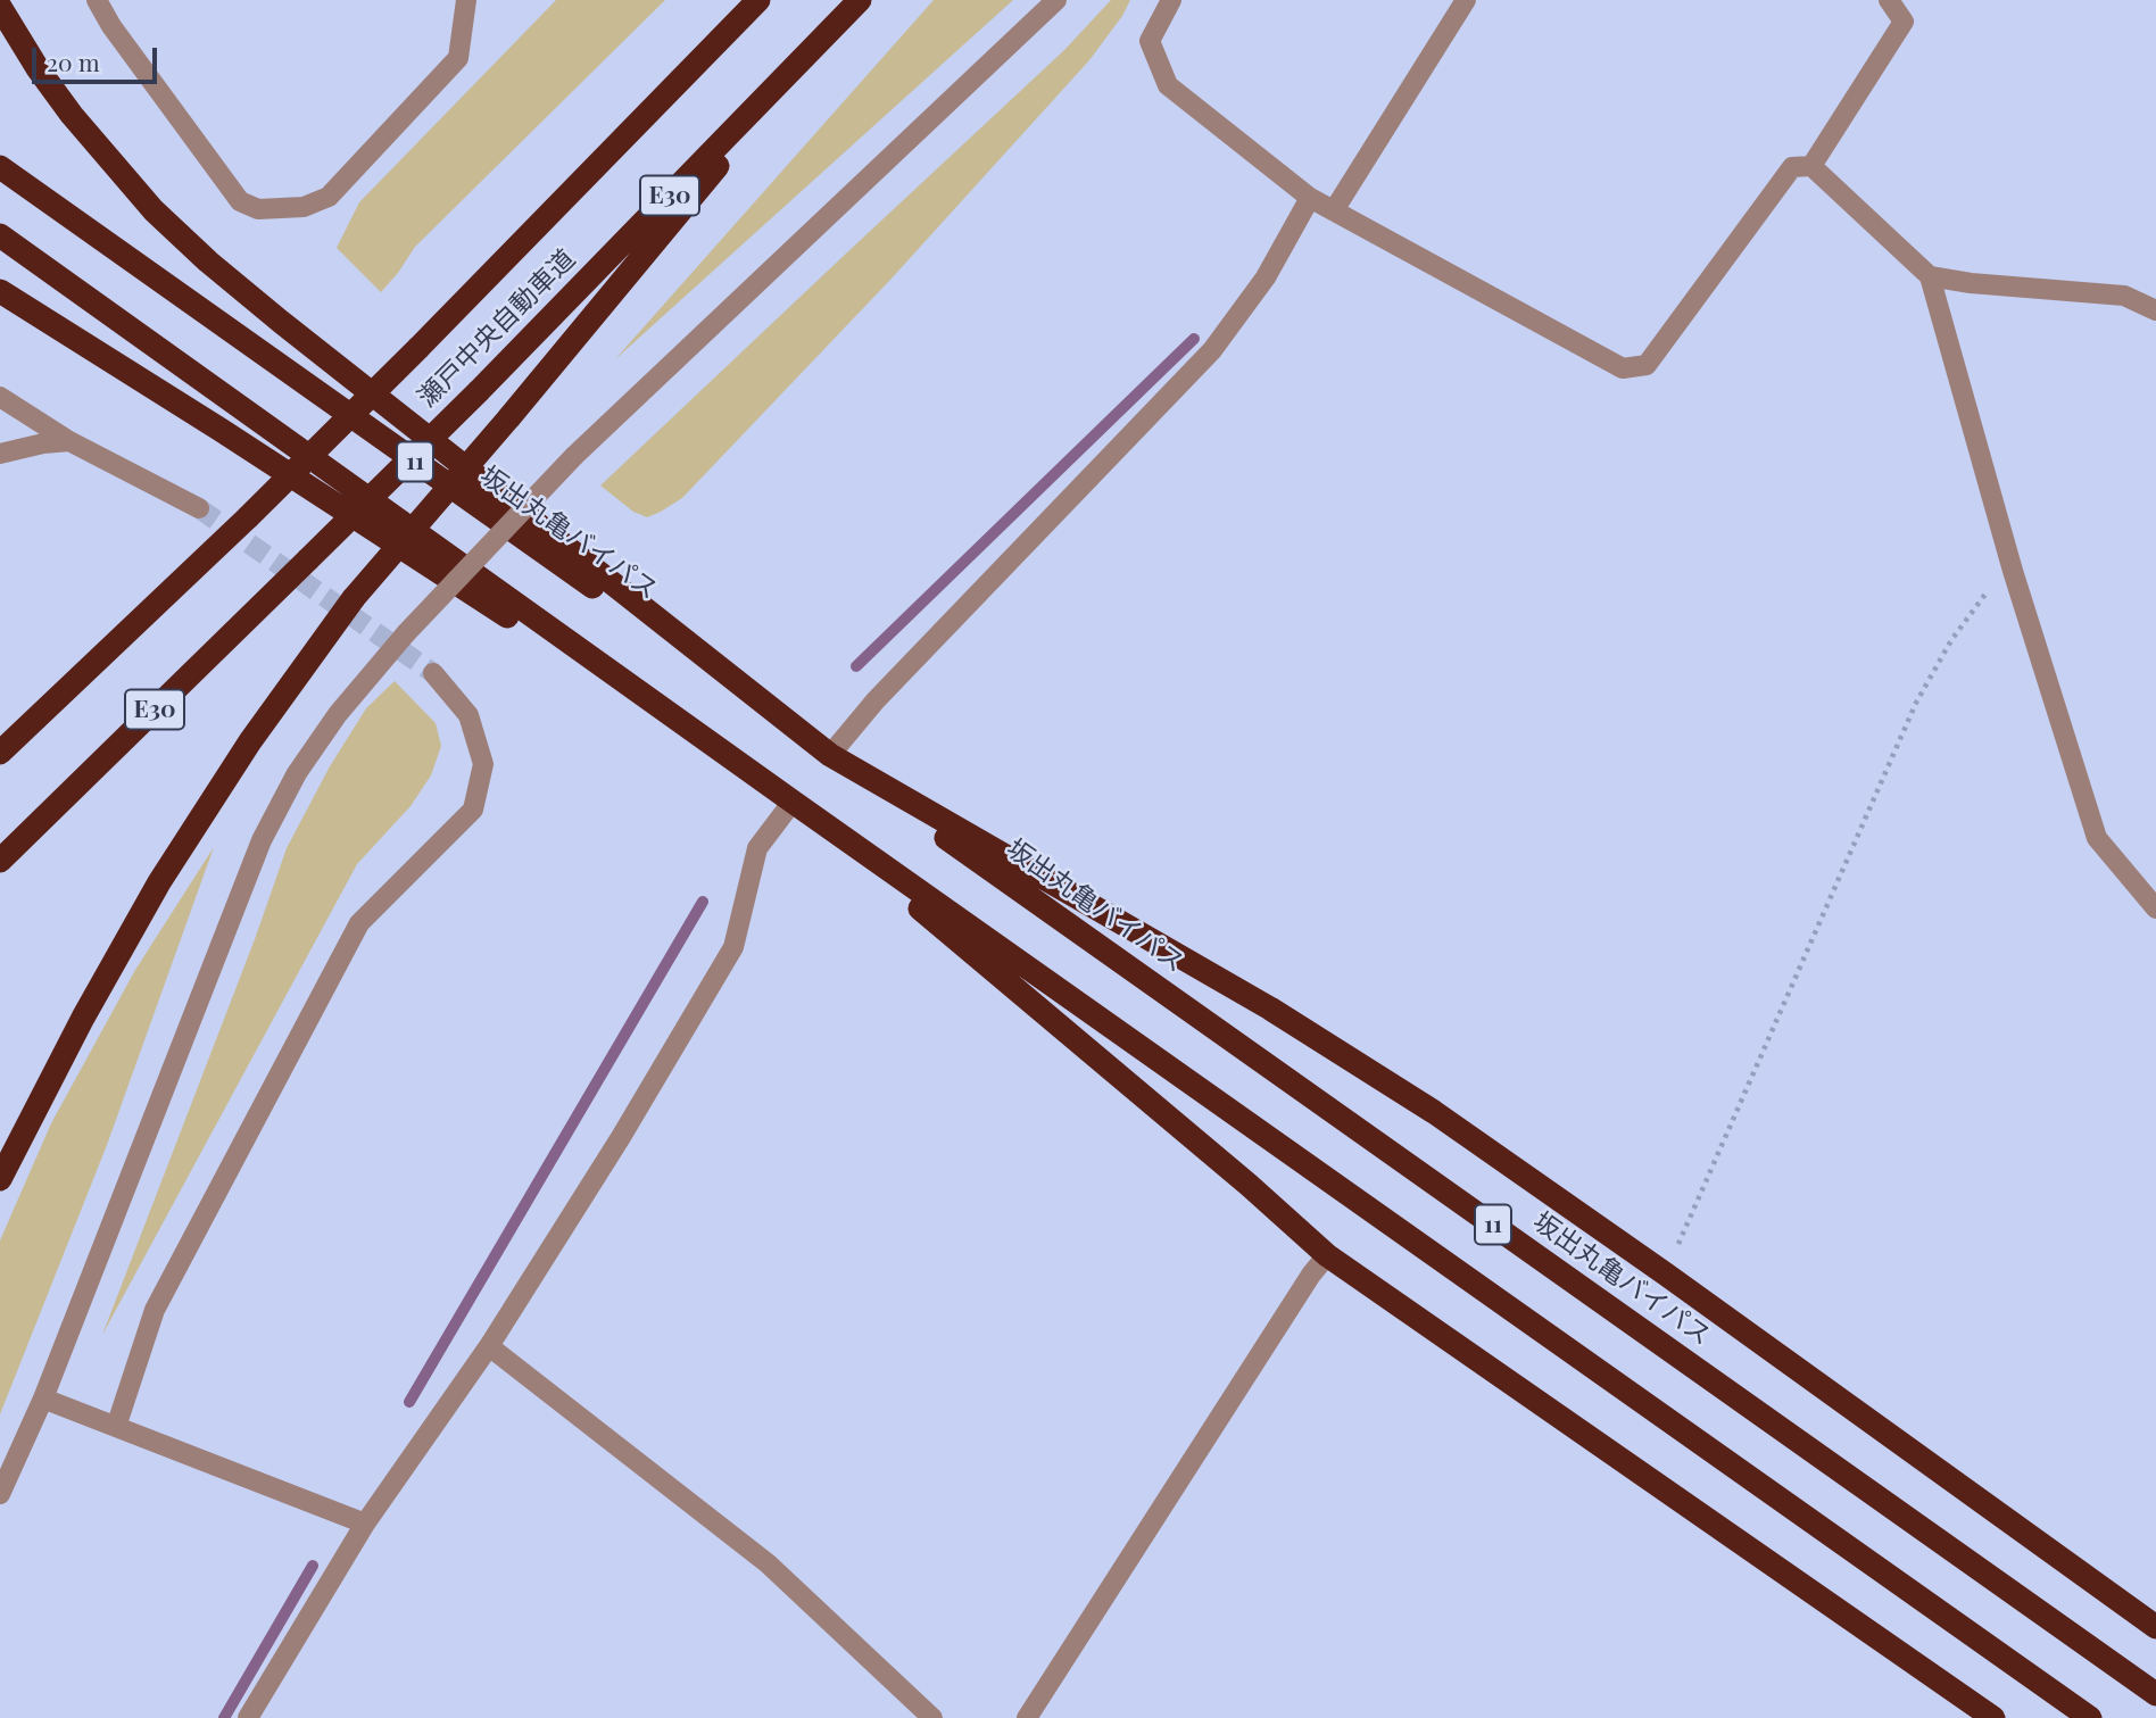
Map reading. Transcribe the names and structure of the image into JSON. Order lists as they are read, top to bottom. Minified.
{"streets":{"highway":["E30","瀬戸中央自動車道","11","坂出丸亀バイパス"]},"crossings":[["11","坂出丸亀バイパス"]],"scale_bar":"20 m"}
